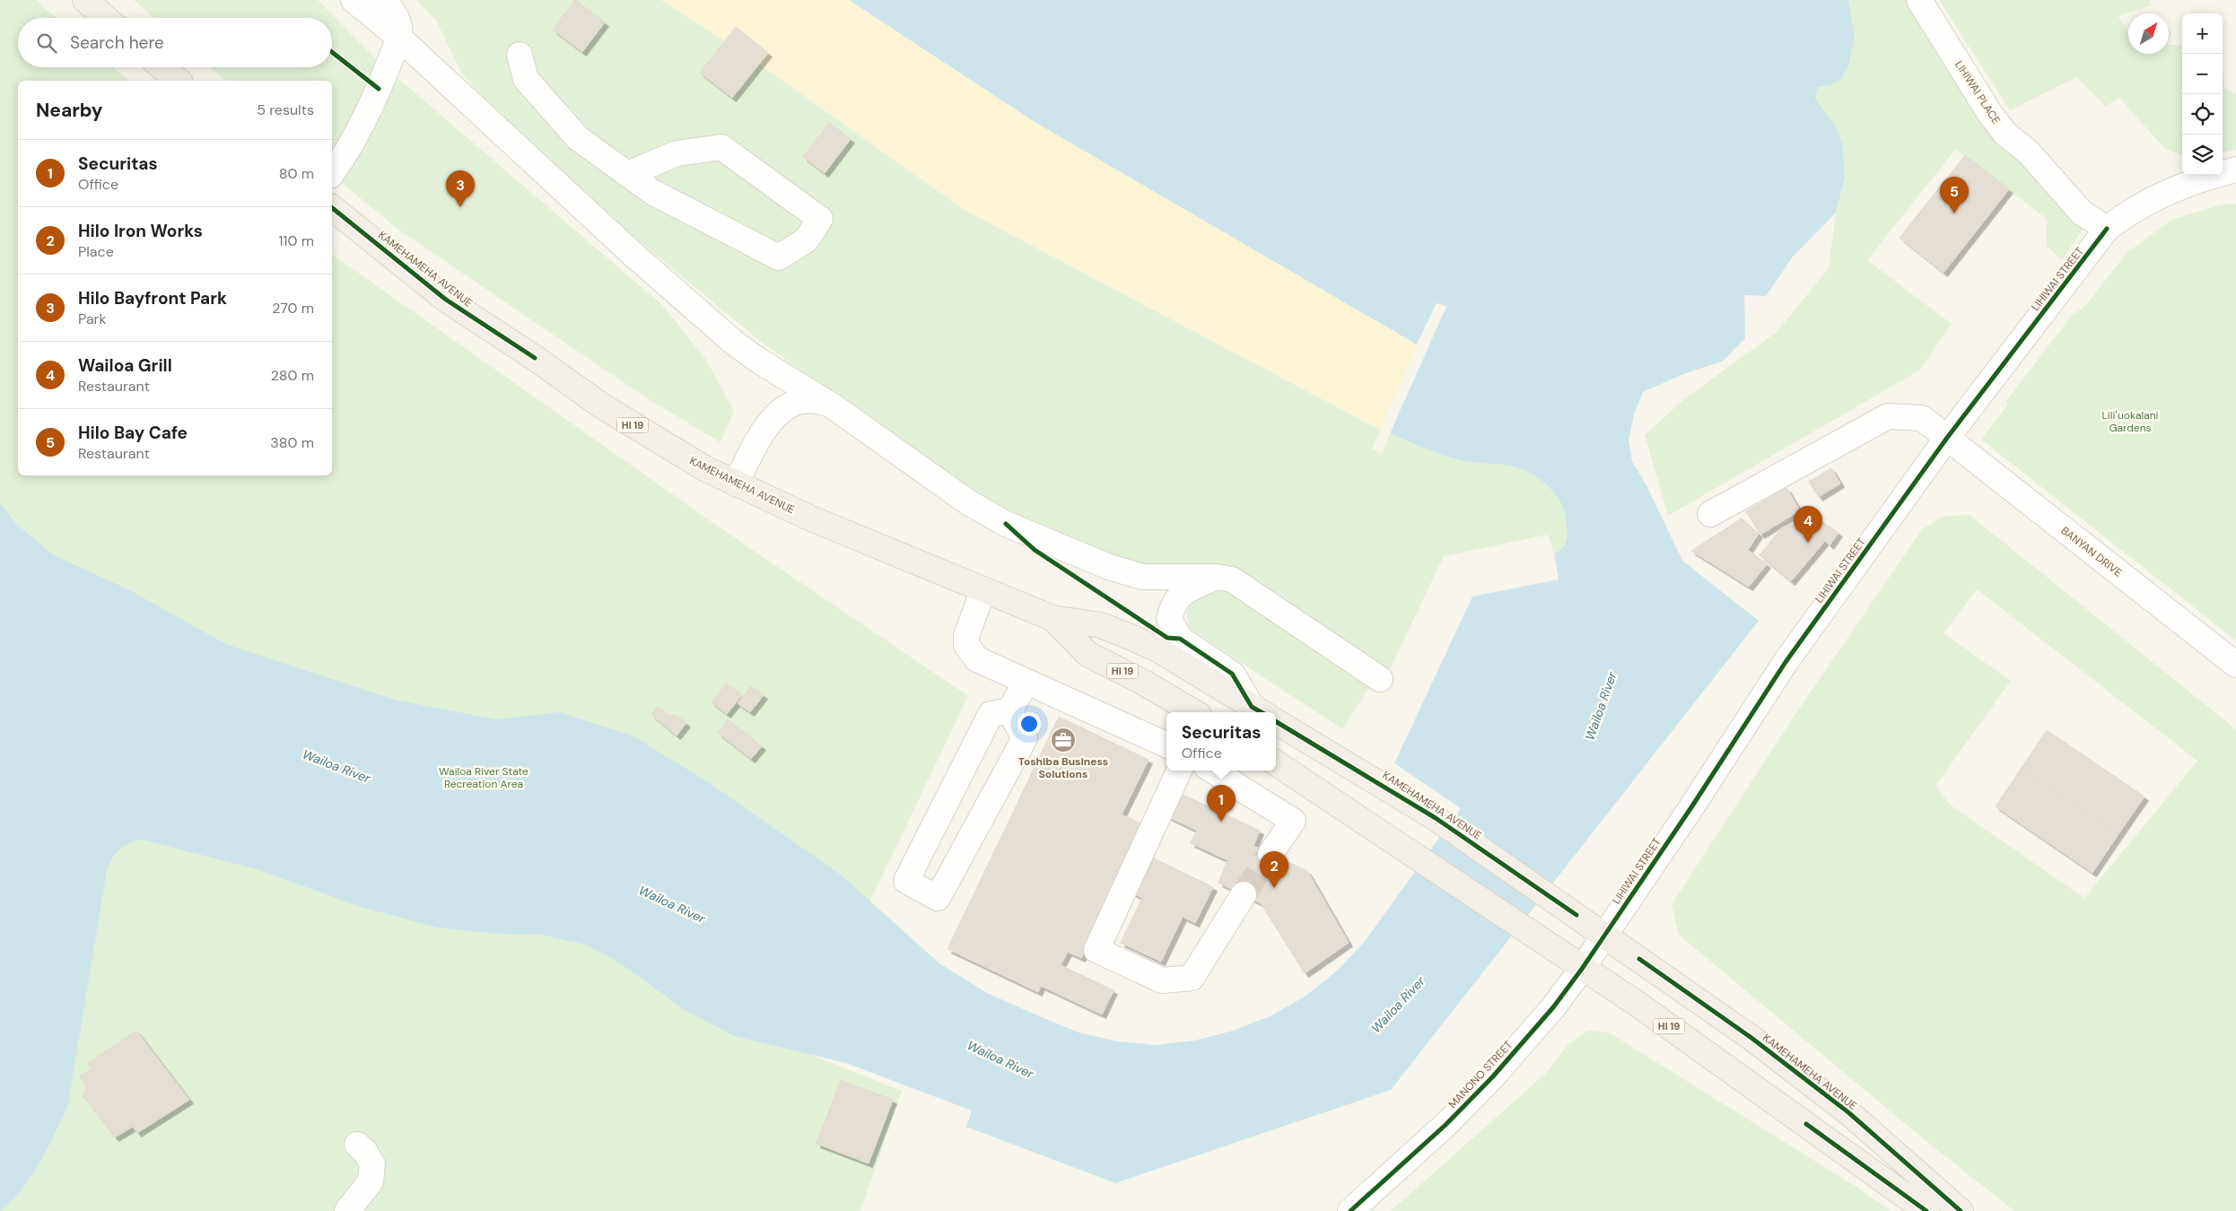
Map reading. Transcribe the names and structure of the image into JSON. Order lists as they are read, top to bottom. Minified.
{"streets":{"main road":["KAMEHAMEHA AVENUE","HI 19"],"street":["LIHIWAI PLACE","LIHIWAI STREET","BANYAN DRIVE","MANONO STREET"]},"crossings":[["LIHIWAI PLACE","LIHIWAI STREET"],["KAMEHAMEHA AVENUE","LIHIWAI STREET"],["KAMEHAMEHA AVENUE","MANONO STREET"],["LIHIWAI STREET","BANYAN DRIVE"],["LIHIWAI STREET","MANONO STREET"],["HI 19","MANONO STREET"]],"water":["Wailoa River"],"parks":["Liliʻuokalani Gardens","Wailoa River State Recreation Area"],"places":{"office":["Toshiba Business Solutions"]},"north":"top right","page":{"map_buttons":["+","−"],"search":"Search here","heading":["Nearby","5 results"],"list":[{"mark":"1","name":"Securitas","note":"Office","value":"80 m"},{"mark":"2","name":"Hilo Iron Works","note":"Place","value":"110 m"},{"mark":"3","name":"Hilo Bayfront Park","note":"Park","value":"270 m"},{"mark":"4","name":"Wailoa Grill","note":"Restaurant","value":"280 m"},{"mark":"5","name":"Hilo Bay Cafe","note":"Restaurant","value":"380 m"}],"pins":["3","5","4","1","2"],"popup":["Securitas","Office"]}}
